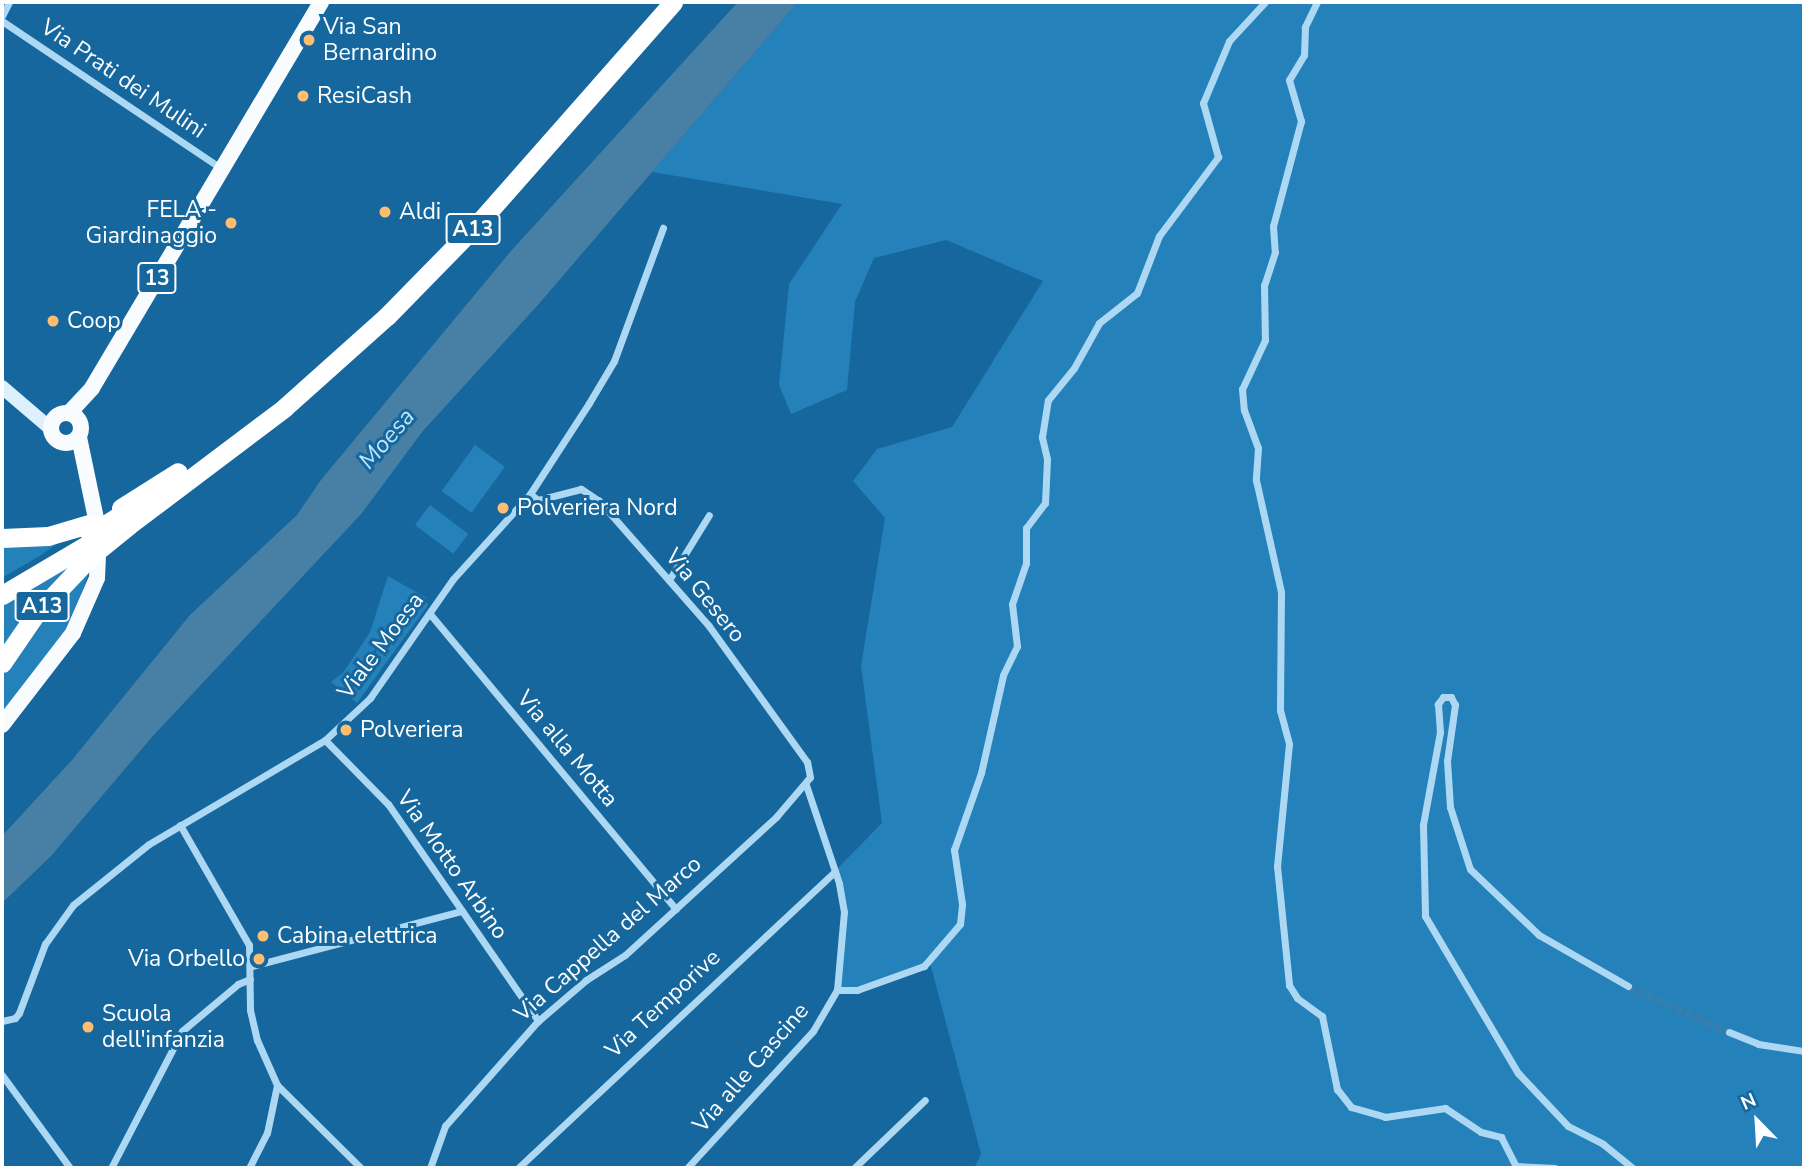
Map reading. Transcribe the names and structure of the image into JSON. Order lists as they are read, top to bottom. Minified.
{"streets":{"highway":["A13"],"main road":["13"],"street":["Via Prati dei Mulini","Via Gesero","Viale Moesa","Via alla Motta","Via Motto Arbino","Via Cappella del Marco","Via Temporive","Via alle Cascine"]},"crossings":[["Via Prati dei Mulini","13"],["Via Gesero","Viale Moesa"],["Via Gesero","Via Cappella del Marco"],["Via Gesero","Via alle Cascine"],["Viale Moesa","Via alla Motta"],["Viale Moesa","Via Motto Arbino"],["Via alla Motta","Via Cappella del Marco"],["Via Motto Arbino","Via Cappella del Marco"],["Via Cappella del Marco","Via alle Cascine"],["Via Temporive","Via alle Cascine"]],"water":["Moesa"],"places":["Via San Bernardino","ResiCash","Aldi","FELA - Giardinaggio","Coop","Polveriera Nord","Polveriera","Cabina elettrica","Via Orbello","Scuola dell'infanzia"],"north":"top left"}
